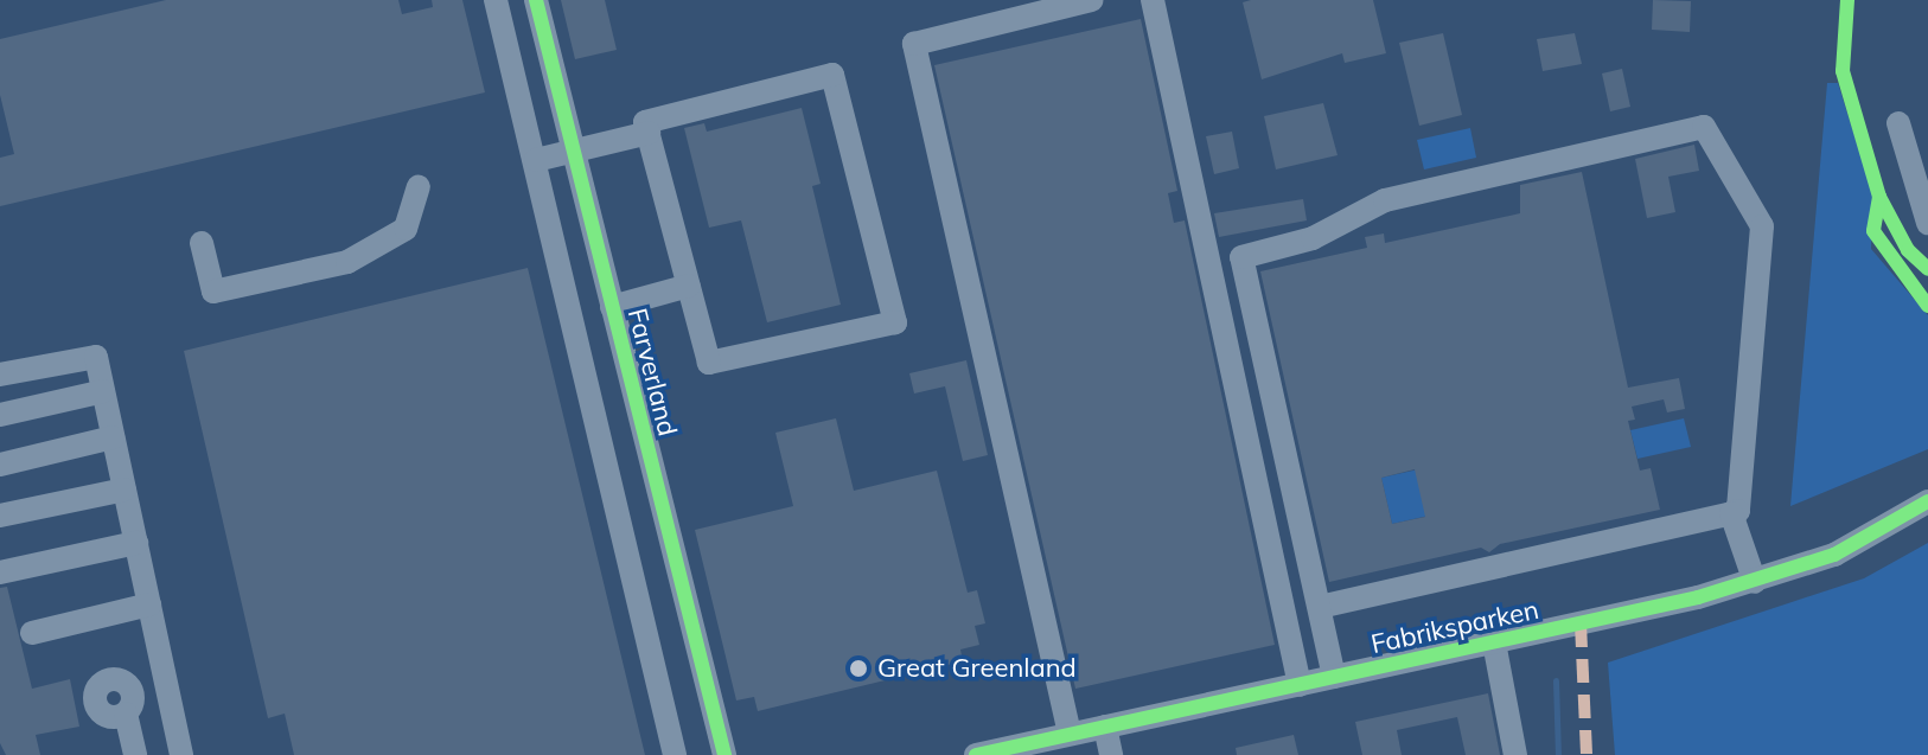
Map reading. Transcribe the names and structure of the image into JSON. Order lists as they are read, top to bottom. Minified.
{"streets":{"street":["Farverland","Fabriksparken"]},"places":["Great Greenland"]}
